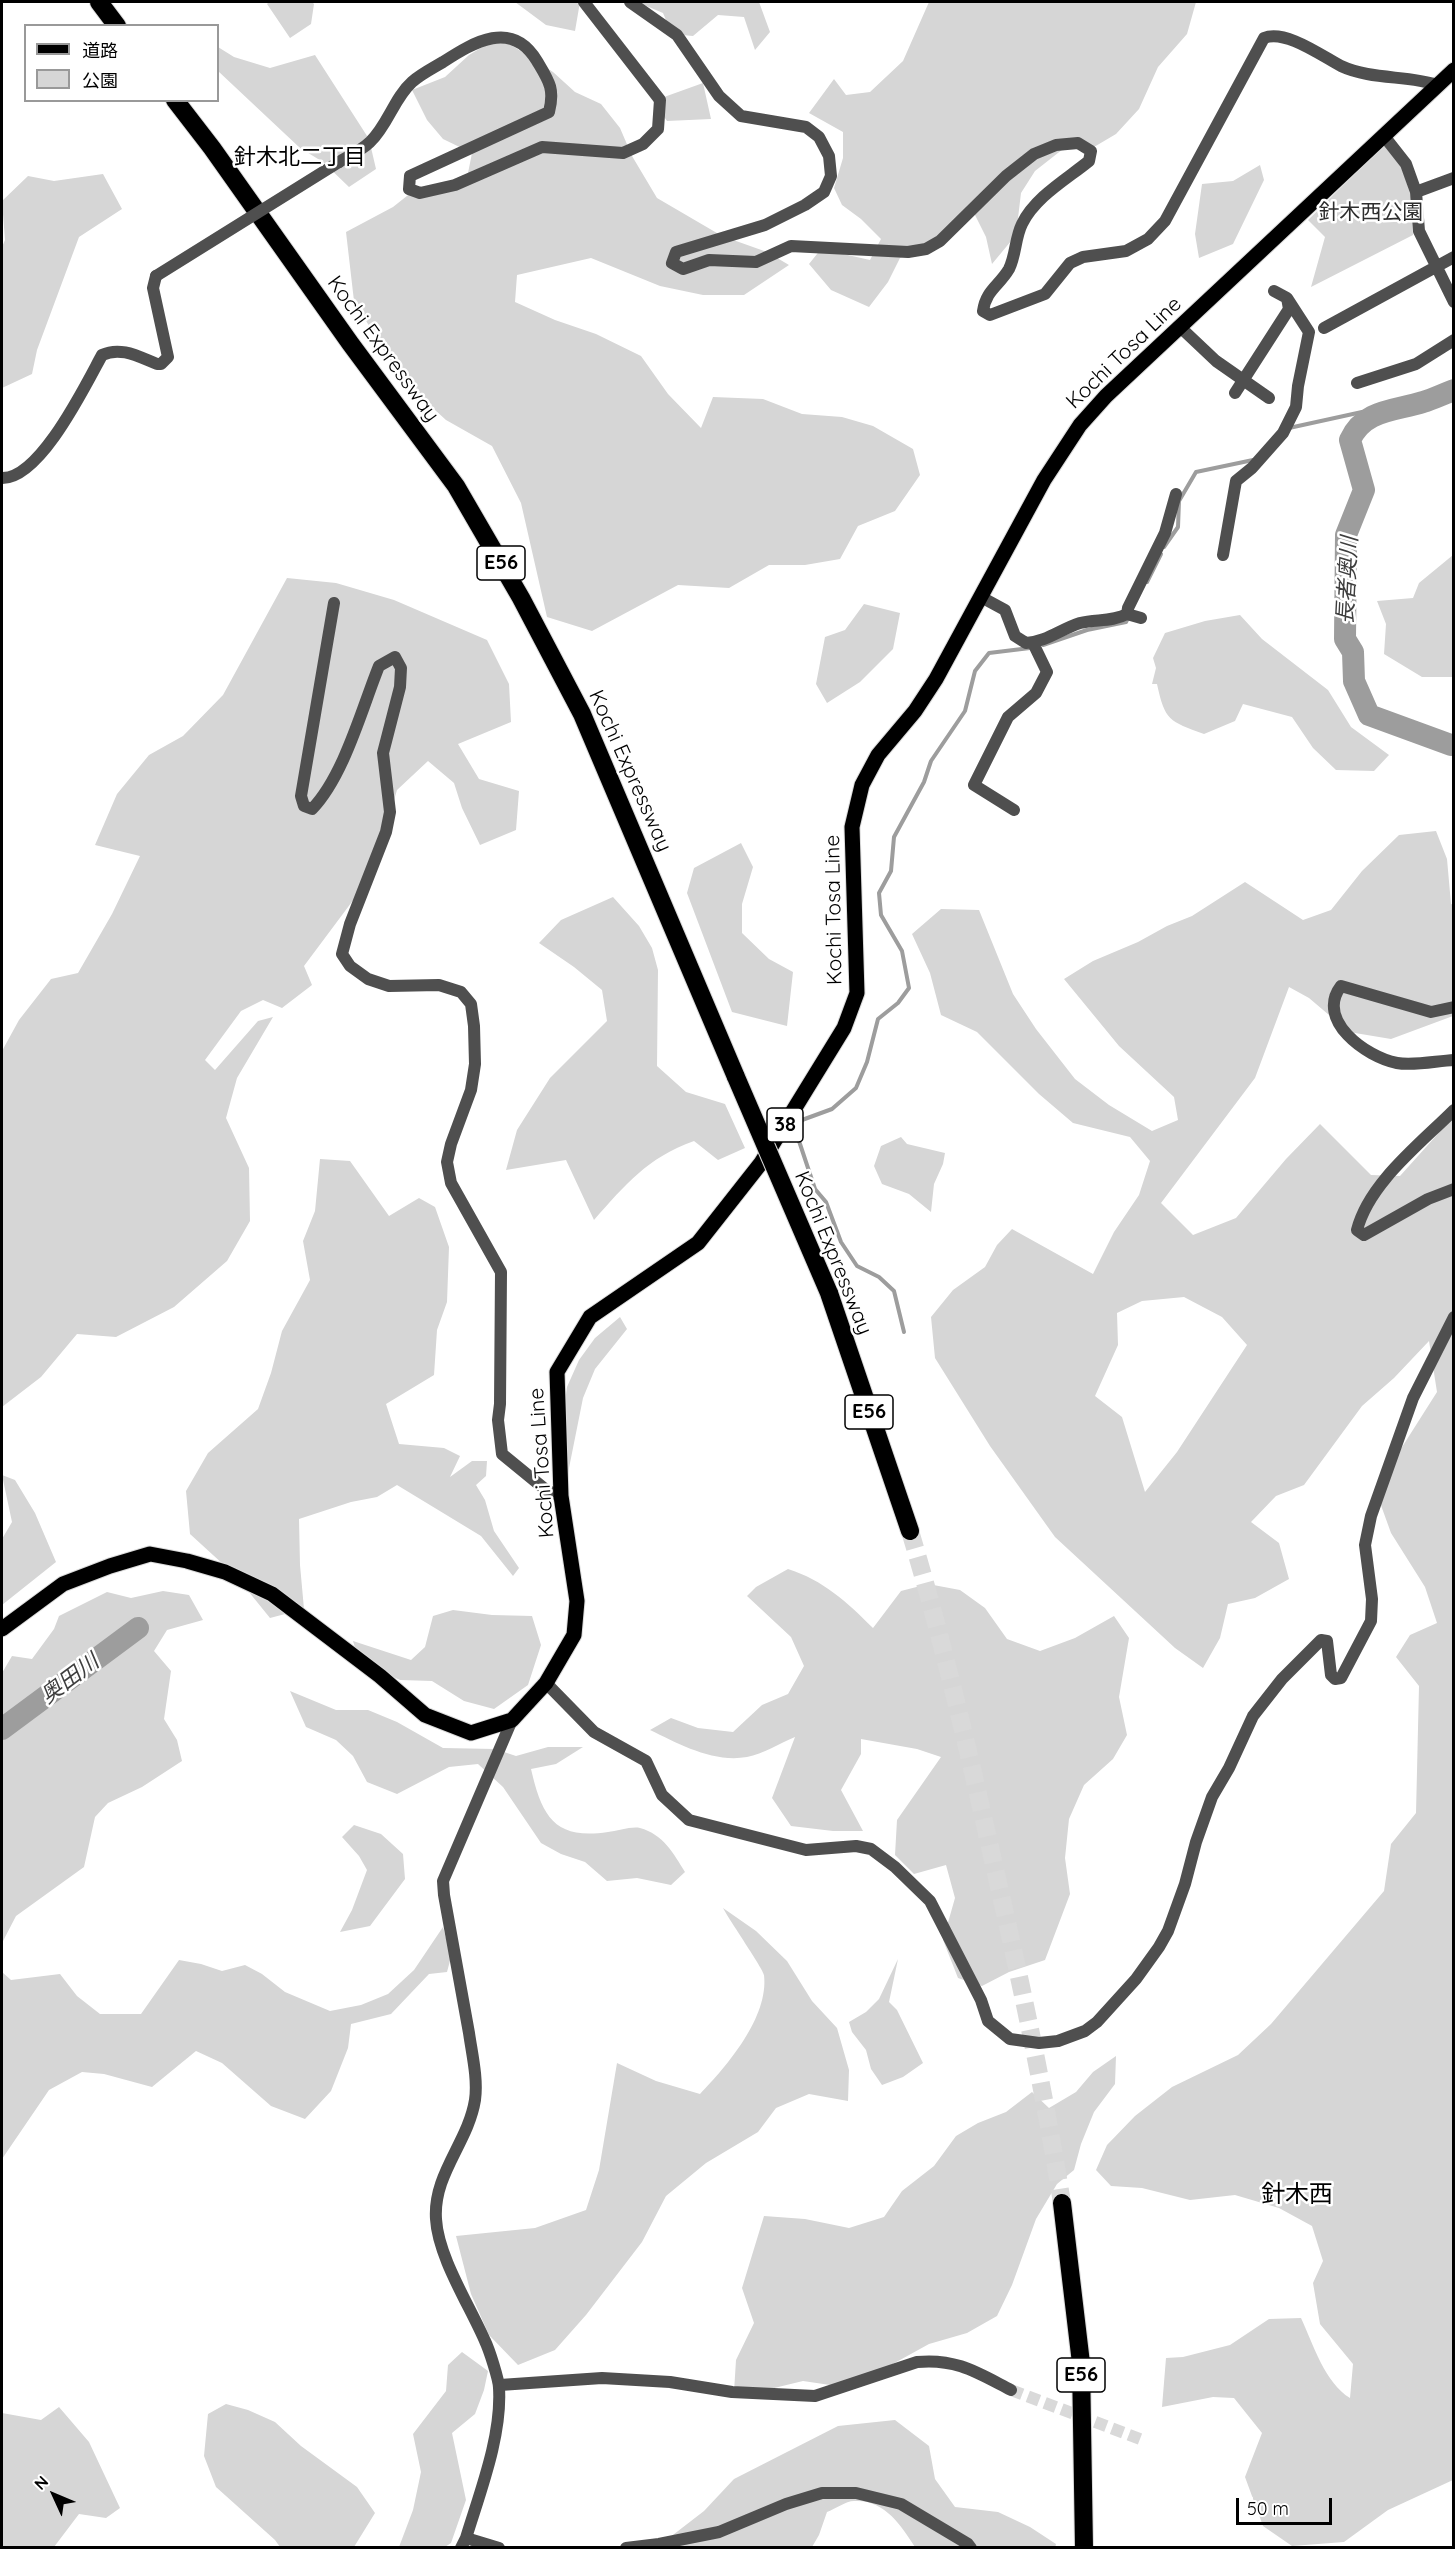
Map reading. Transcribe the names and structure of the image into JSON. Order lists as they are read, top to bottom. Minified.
{"streets":{"highway":["Kochi Expressway","E56"],"main road":["Kochi Tosa Line","38"]},"districts":["針木北二丁目","針木西"],"water":["長者奥川","奥田川"],"parks":["針木西公園"],"legend":["道路","公園"],"scale_bar":"50 m","north":"top left"}
